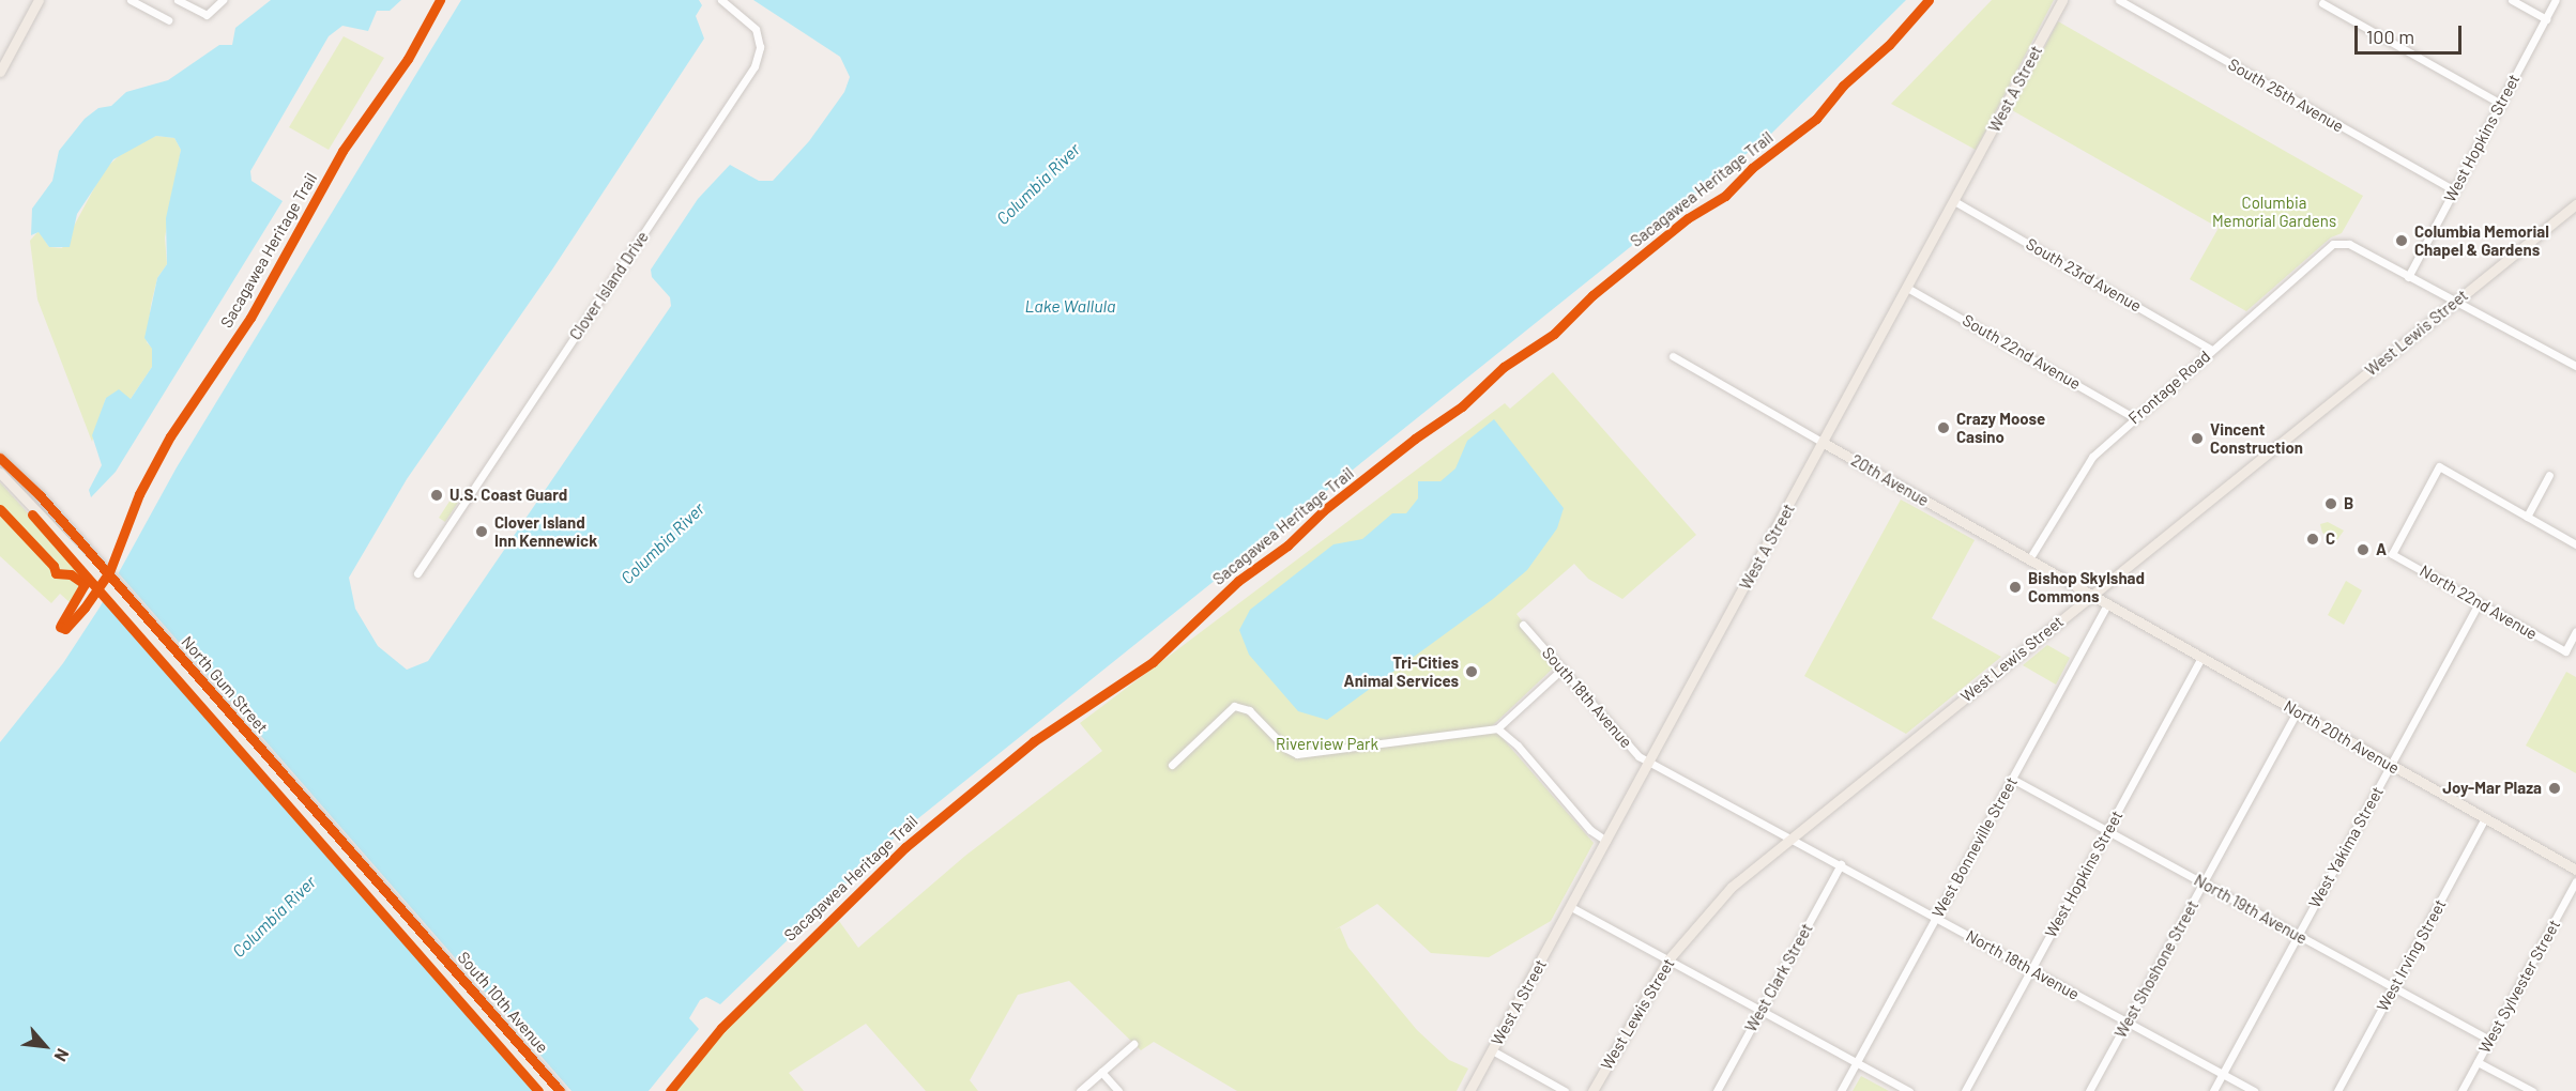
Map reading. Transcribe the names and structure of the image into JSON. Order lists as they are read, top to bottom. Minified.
{"streets":{"main road":["West A Street","West Lewis Street","20th Avenue","North Gum Street","North 20th Avenue","South 10th Avenue"],"street":["South 25th Avenue","West Hopkins Street","South 23rd Avenue","Clover Island Drive","South 22nd Avenue","Frontage Road","North 22nd Avenue","South 18th Avenue","West Bonneville Street","West Yakima Street","North 19th Avenue","West Irving Street","North 18th Avenue","West Shoshone Street","West Clark Street","West Sylvester Street"],"cycle path":["Sacagawea Heritage Trail"]},"crossings":[["West A Street","South 23rd Avenue"],["West A Street","South 22nd Avenue"],["West A Street","20th Avenue"],["West A Street","South 18th Avenue"],["South 25th Avenue","West Hopkins Street"],["West Hopkins Street","Frontage Road"],["West Hopkins Street","North 20th Avenue"],["West Hopkins Street","North 19th Avenue"],["West Hopkins Street","North 18th Avenue"],["South 23rd Avenue","Frontage Road"],["West Lewis Street","20th Avenue"],["West Lewis Street","South 18th Avenue"],["West Lewis Street","North 18th Avenue"],["South 22nd Avenue","Frontage Road"],["Frontage Road","20th Avenue"],["20th Avenue","North 20th Avenue"],["20th Avenue","West Bonneville Street"],["North 22nd Avenue","West Yakima Street"],["North Gum Street","South 10th Avenue"],["South 18th Avenue","North 18th Avenue"],["North 20th Avenue","West Bonneville Street"],["North 20th Avenue","West Yakima Street"],["North 20th Avenue","West Irving Street"],["North 20th Avenue","West Shoshone Street"],["West Bonneville Street","North 19th Avenue"],["West Bonneville Street","North 18th Avenue"],["West Yakima Street","North 19th Avenue"],["West Yakima Street","North 18th Avenue"],["North 19th Avenue","West Irving Street"],["North 19th Avenue","West Shoshone Street"],["North 19th Avenue","West Sylvester Street"],["North 18th Avenue","West Shoshone Street"],["North 18th Avenue","West Clark Street"]],"water":["Columbia River","Lake Wallula"],"parks":["Columbia Memorial Gardens","Riverview Park"],"places":["Columbia Memorial Chapel & Gardens","Crazy Moose Casino","Vincent Construction","U.S. Coast Guard","B","Clover Island Inn Kennewick","C","A","Bishop Skylshad Commons","Tri-Cities Animal Services","Joy-Mar Plaza"],"scale_bar":"100 m","north":"bottom right"}
